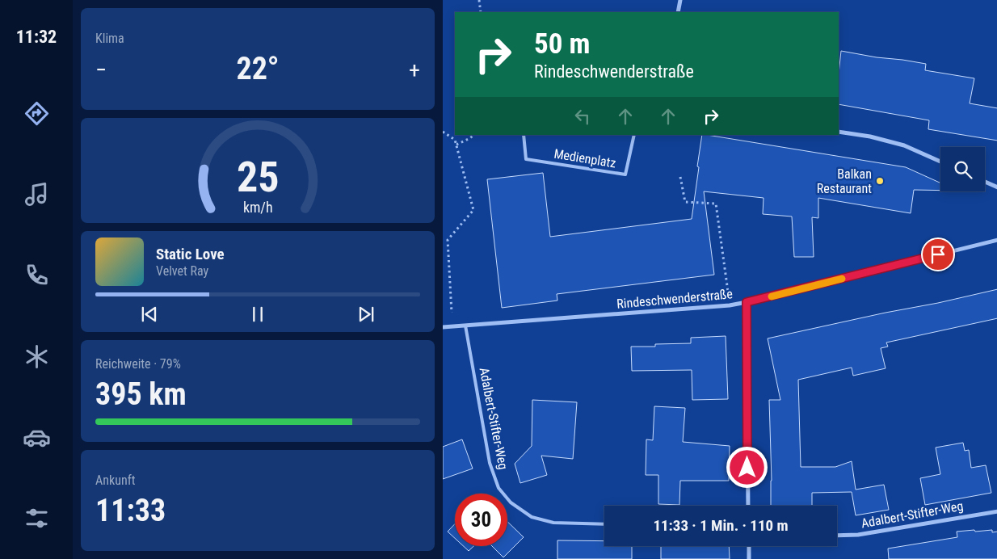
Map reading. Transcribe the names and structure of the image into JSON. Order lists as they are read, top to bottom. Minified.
{"streets":{"street":["Rindeschwenderstraße","Adalbert-Stifter-Weg"],"lane":["Medienplatz"]},"crossings":[["Rindeschwenderstraße","Adalbert-Stifter-Weg"]],"places":["Balkan Restaurant"],"page":{"tabs":"11:32","tile":["Klima",["Reichweite · 79%","395 km"],["Ankunft","11:33"]],"turn":["50 m","Rindeschwenderstraße"],"heat":["−","22°","+"],"song":["Static Love","Velvet Ray"],"limit":"30","trip":"11:33 · 1 Min. · 110 m","gauge":["25","km/h"]}}
